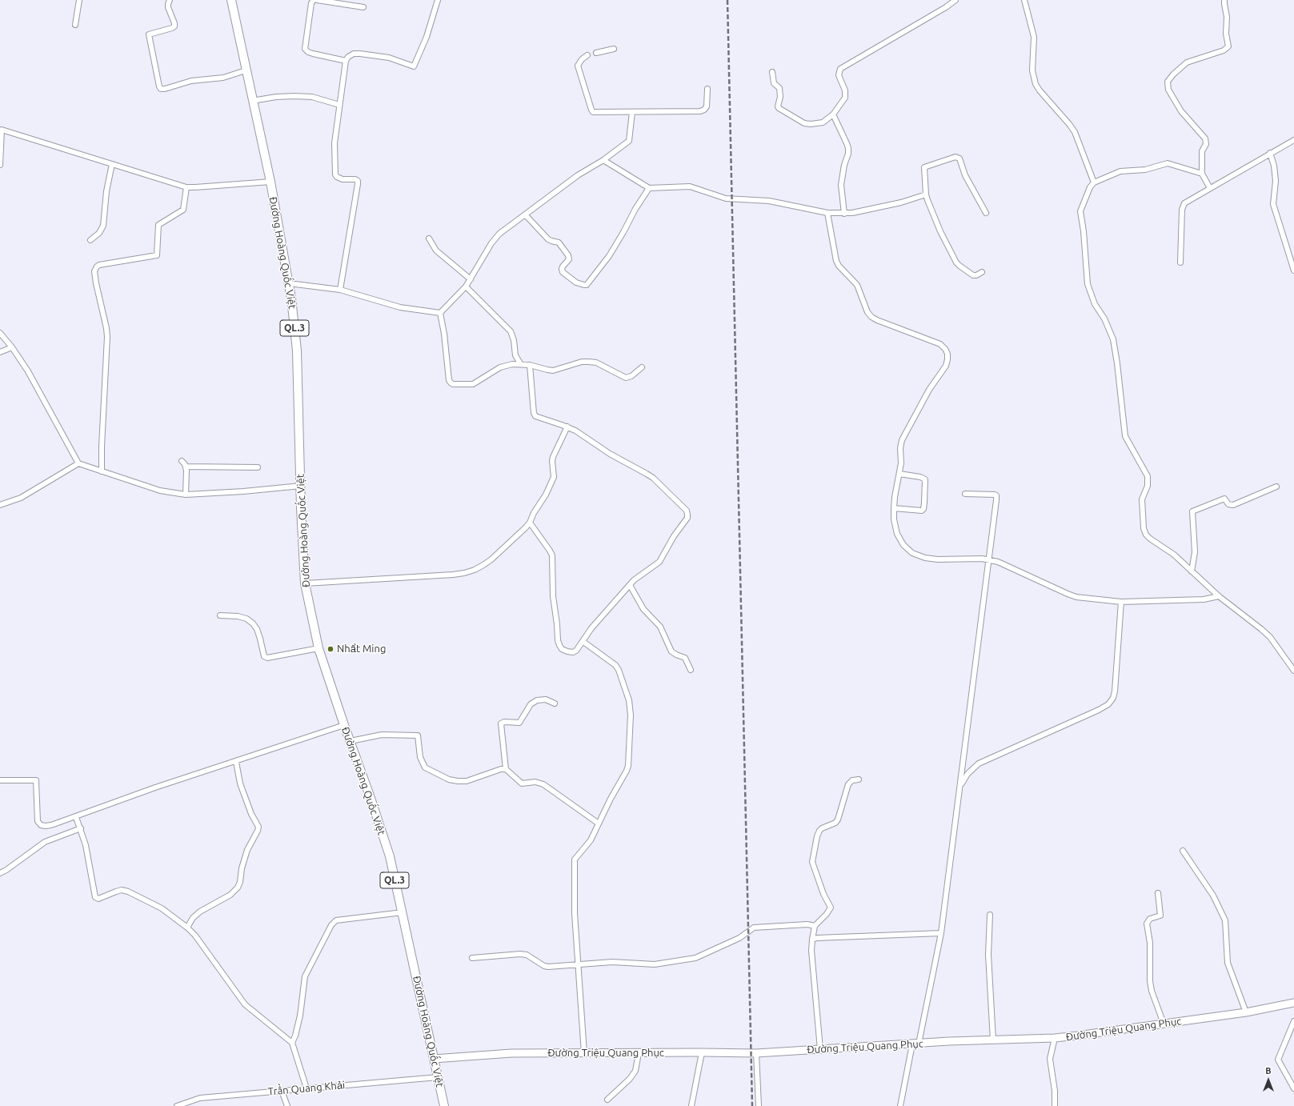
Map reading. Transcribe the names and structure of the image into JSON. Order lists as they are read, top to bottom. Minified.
{"streets":{"highway":["Đường Hoàng Quốc Việt","QL.3"],"main road":["Đường Triệu Quang Phục"],"street":["Trần Quang Khải"]},"crossings":[["Đường Hoàng Quốc Việt","Đường Triệu Quang Phục"],["Đường Hoàng Quốc Việt","Trần Quang Khải"]],"places":["Nhẩt Ming"],"north":"top"}
